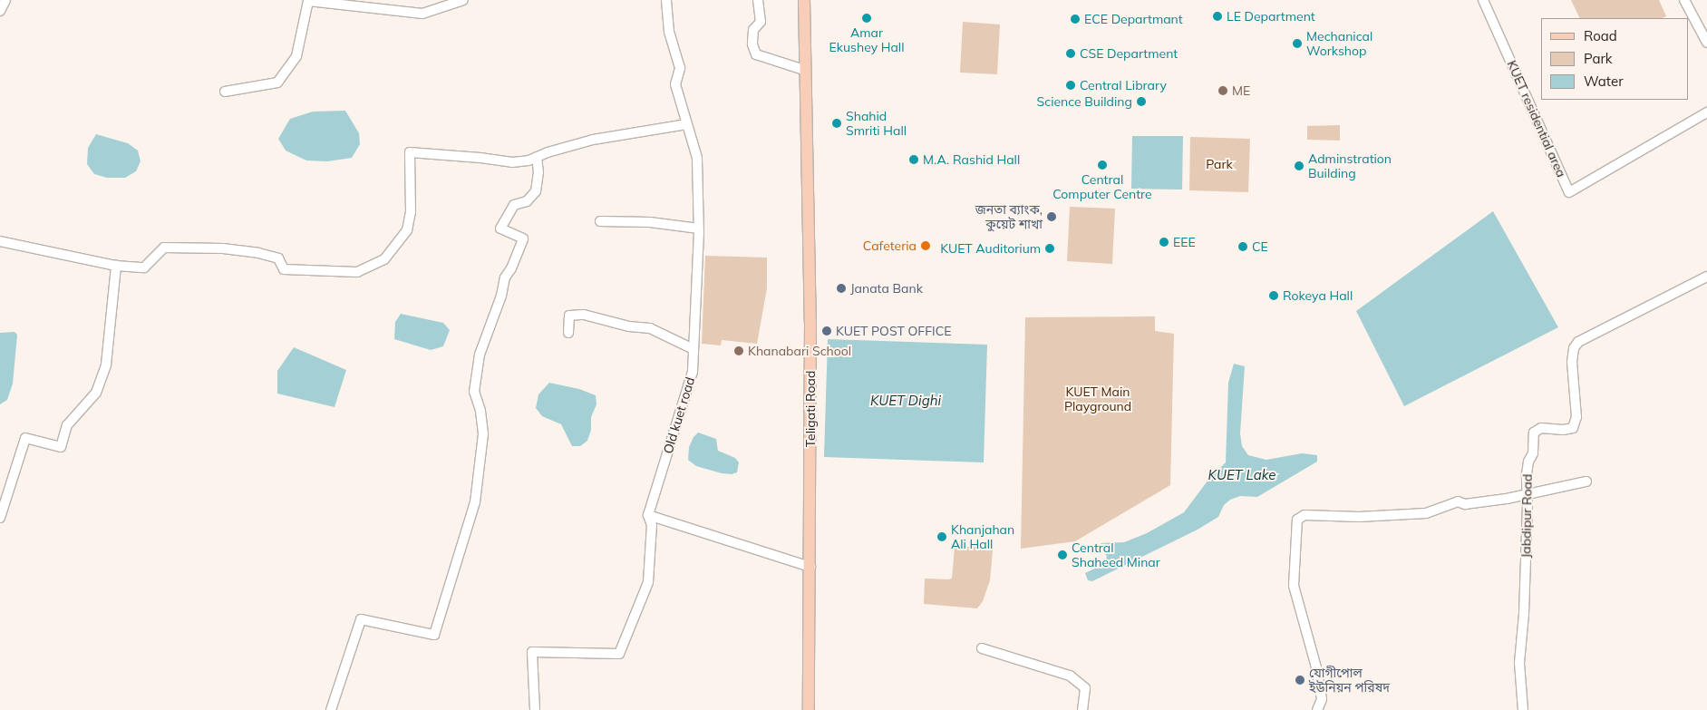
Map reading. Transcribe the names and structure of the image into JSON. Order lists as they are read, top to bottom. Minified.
{"streets":{"main road":["Teligati Road"],"street":["KUET residential area","Old kuet road","Jabdipur Road"]},"water":["KUET Dighi","KUET Lake"],"parks":["Park","KUET Main Playground"],"places":["LE Department","Amar Ekushey Hall","ECE Departmant","Mechanical Workshop","CSE Department","Central Library","ME","Science Building","Shahid Smriti Hall","M.A. Rashid Hall","Central Computer Centre","Adminstration Building","জনতা ব্যাংক, কুয়েট শাখা","EEE","Cafeteria","CE","KUET Auditorium","Janata Bank","Rokeya Hall","KUET POST OFFICE","Khanabari School","Khanjahan Ali Hall","Central Shaheed Minar","যোগীপোল ইউনিয়ন পরিষদ"],"legend":["Road","Park","Water"]}
